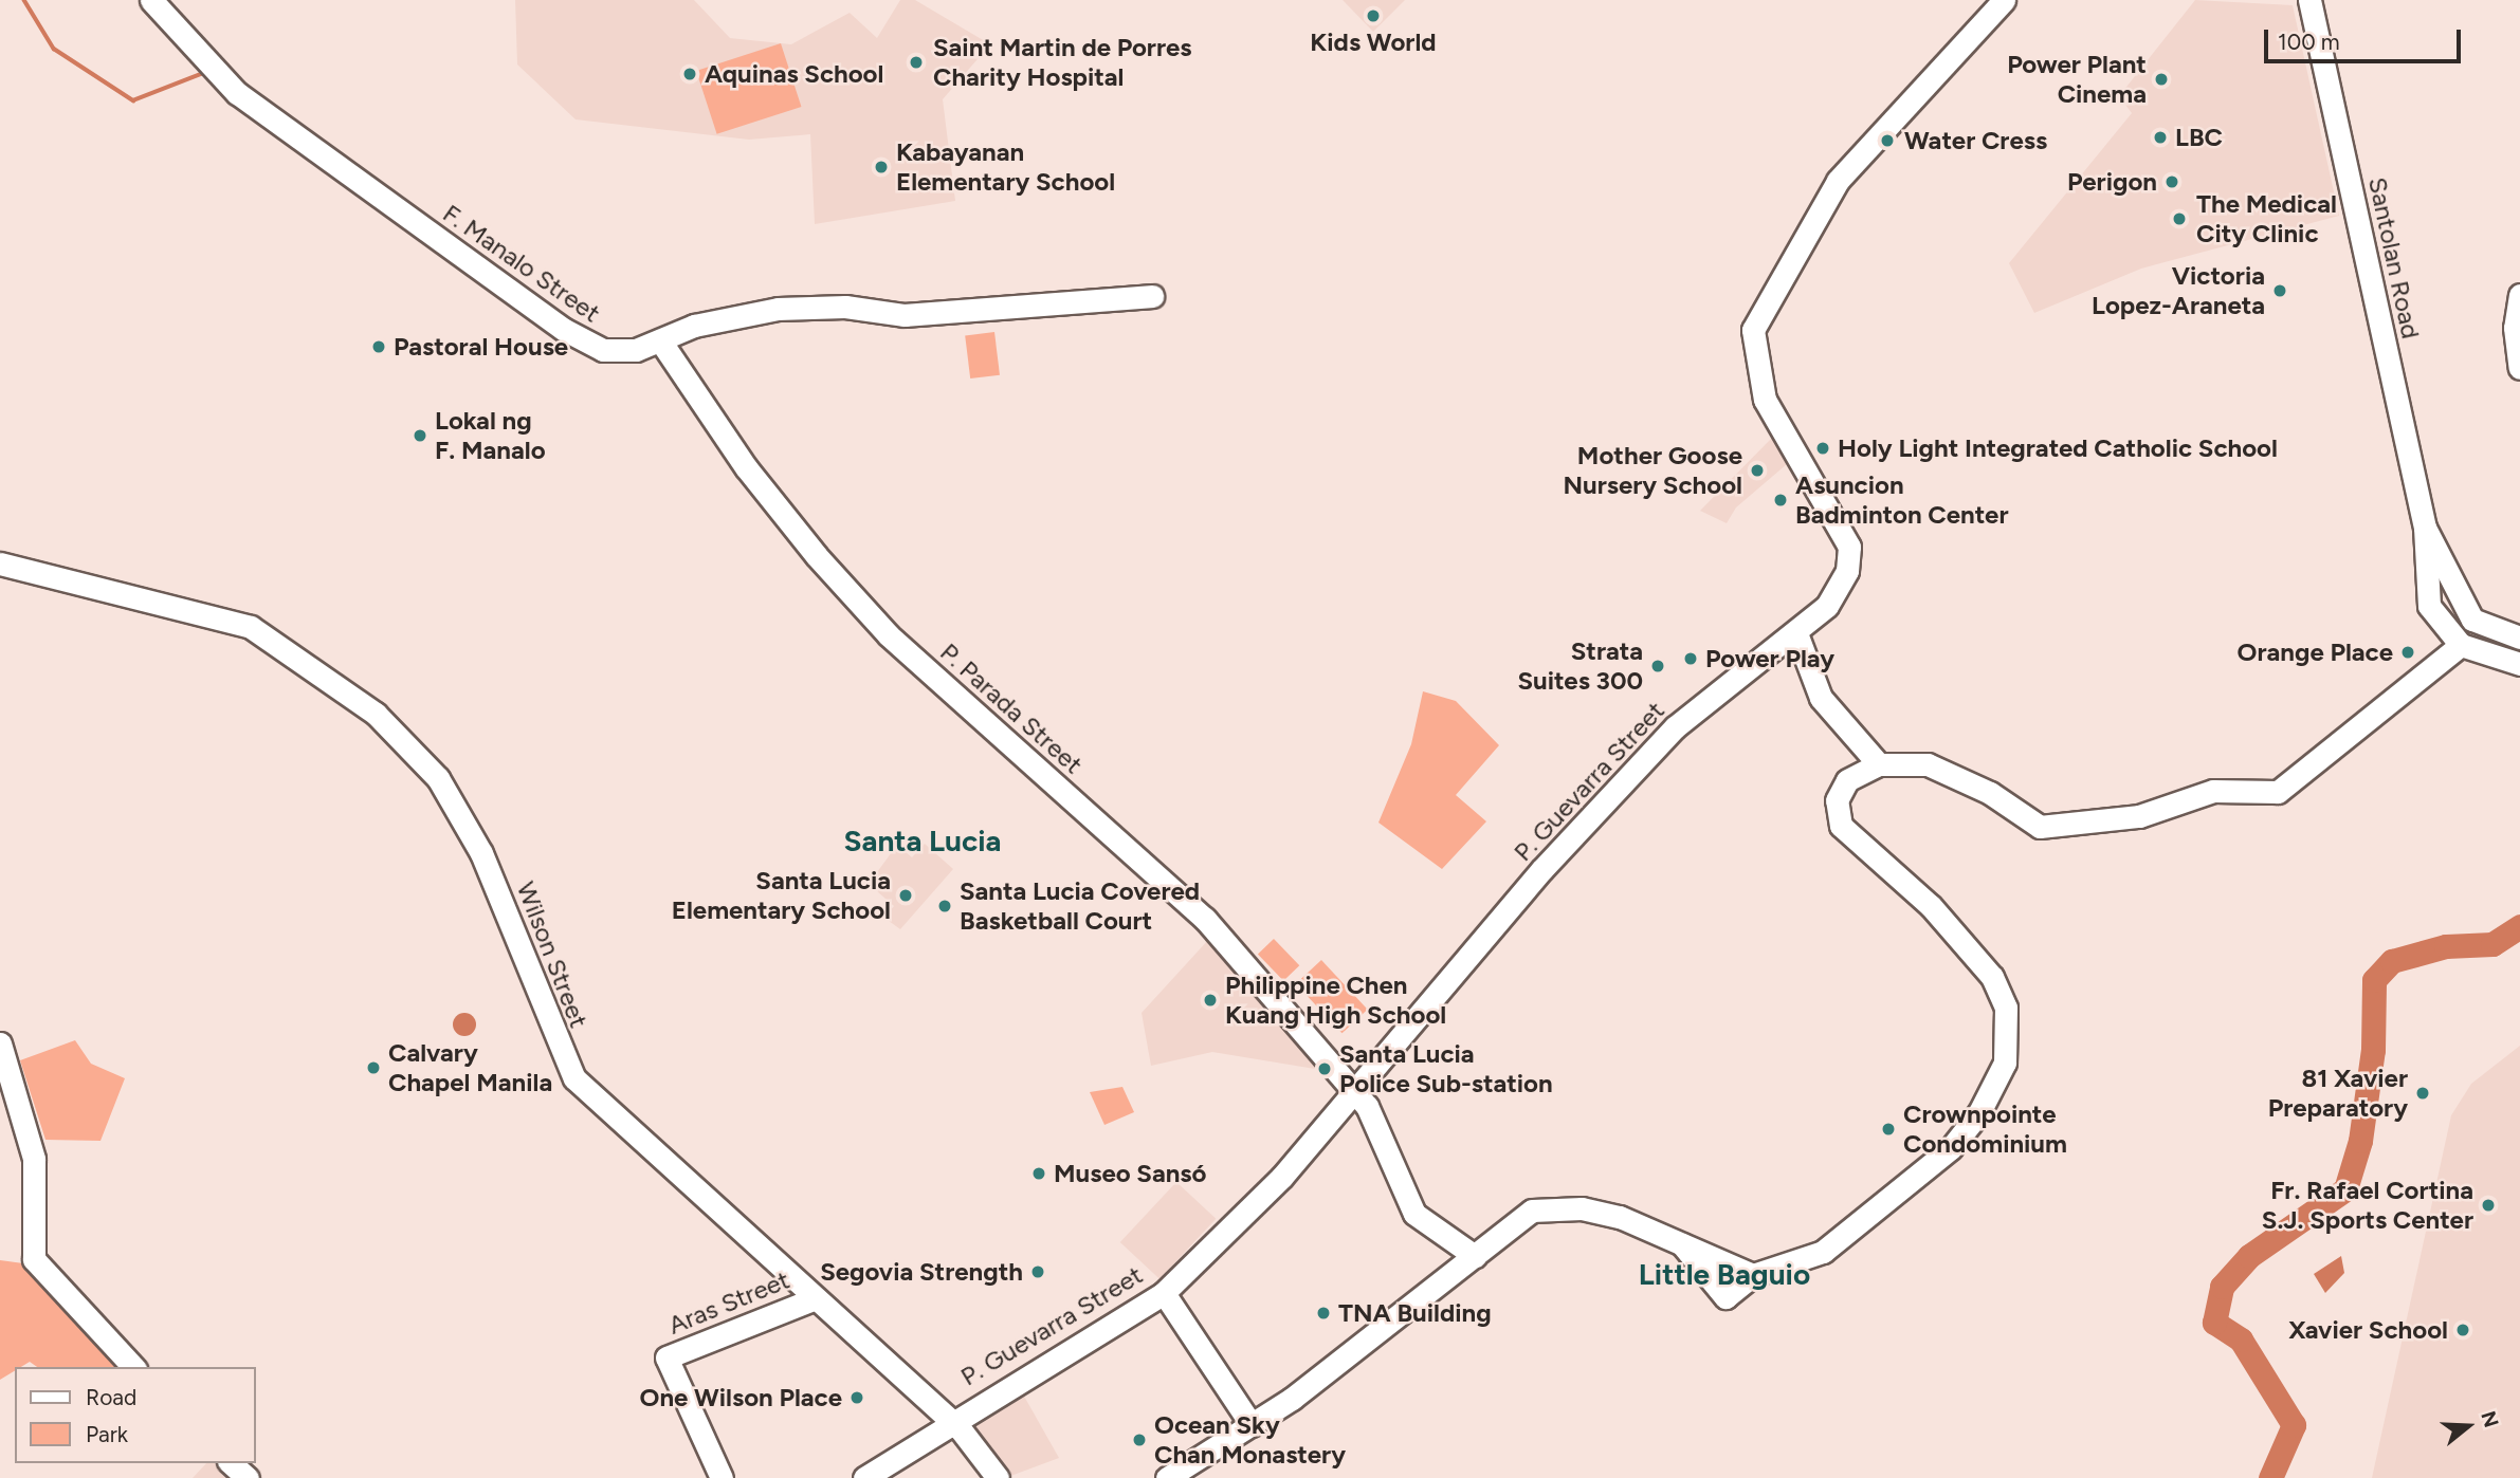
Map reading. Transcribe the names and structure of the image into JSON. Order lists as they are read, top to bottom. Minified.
{"streets":{"street":["Santolan Road","F. Manalo Street","P. Parada Street","P. Guevarra Street","Wilson Street","Aras Street"]},"crossings":[["F. Manalo Street","P. Parada Street"],["P. Parada Street","P. Guevarra Street"],["P. Guevarra Street","Wilson Street"],["Wilson Street","Aras Street"]],"districts":["Santa Lucia","Little Baguio"],"places":["Kids World","Saint Martin de Porres Charity Hospital","Aquinas School","Power Plant Cinema","LBC","Water Cress","Kabayanan Elementary School","Perigon","The Medical City Clinic","Victoria Lopez-Araneta","Pastoral House","Lokal ng F. Manalo","Holy Light Integrated Catholic School","Mother Goose Nursery School","Asuncion Badminton Center","Orange Place","Power Play","Strata Suites 300","Santa Lucia Elementary School","Santa Lucia Covered Basketball Court","Philippine Chen Kuang High School","Calvary Chapel Manila","Santa Lucia Police Sub-station","81 Xavier Preparatory","Crownpointe Condominium","Museo Sansó","Fr. Rafael Cortina S.J. Sports Center","Segovia Strength","TNA Building","Xavier School","One Wilson Place","Ocean Sky Chan Monastery"],"legend":["Road","Park"],"scale_bar":"100 m","north":"right"}
